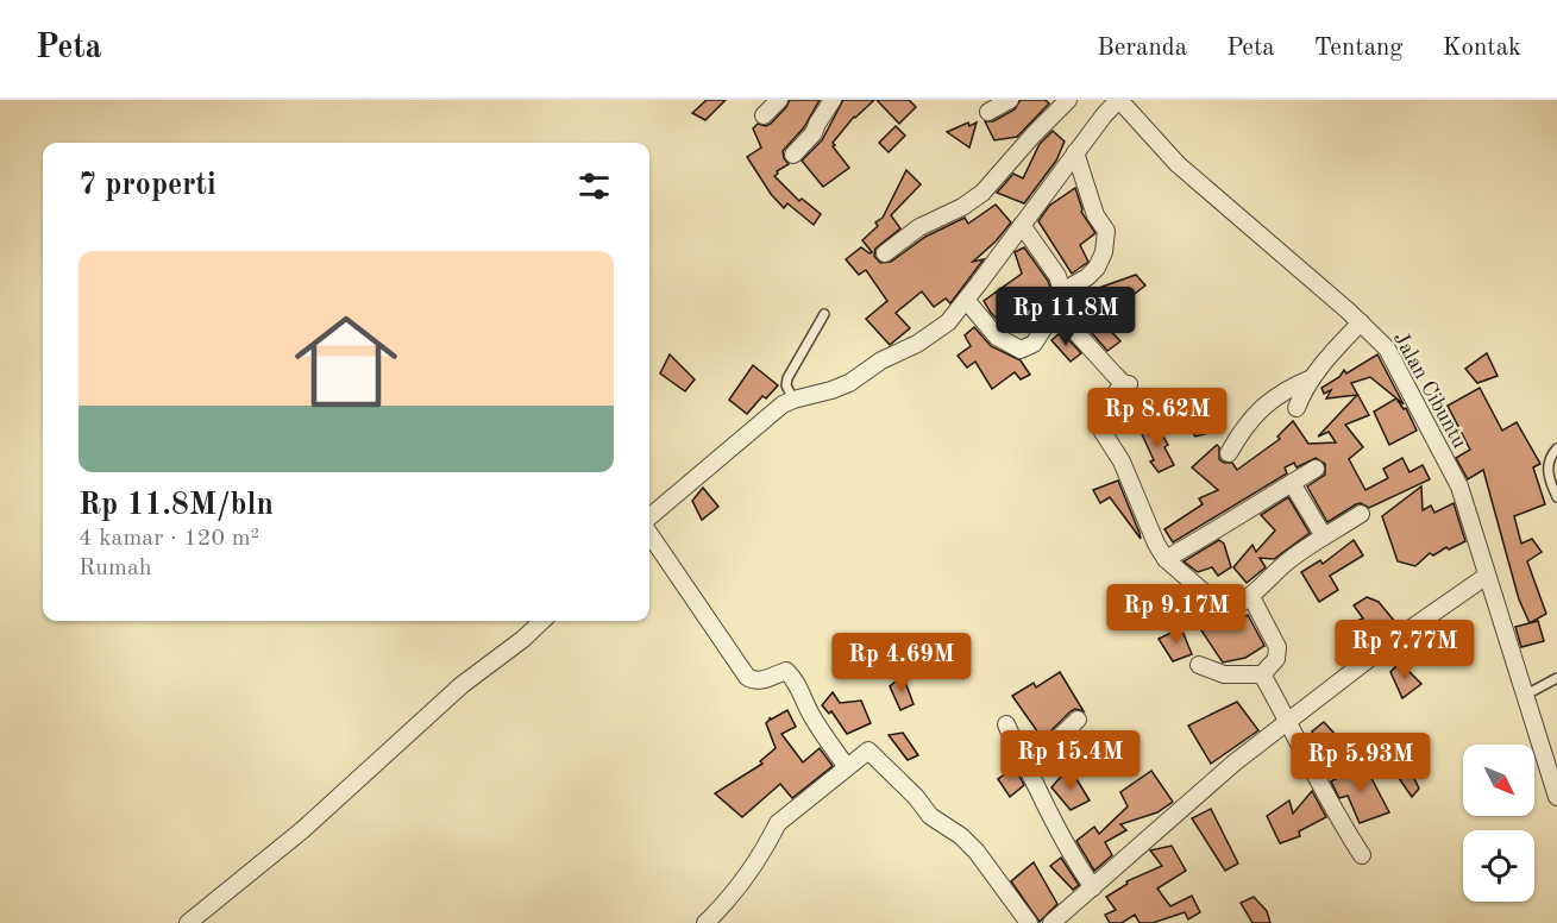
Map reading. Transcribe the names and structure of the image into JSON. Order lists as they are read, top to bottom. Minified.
{"streets":{"street":["Jalan Cibuntu"]},"north":"bottom right","page":{"header":"Peta","nav":["Beranda","Peta","Tentang","Kontak"],"heading":"7 properti","list":[{"name":"Rp 11.8M/bln","note":"4 kamar · 120 m² · Rumah"}],"price":["Rp 11.8M","Rp 8.62M","Rp 9.17M","Rp 7.77M","Rp 4.69M","Rp 15.4M","Rp 5.93M"]}}
